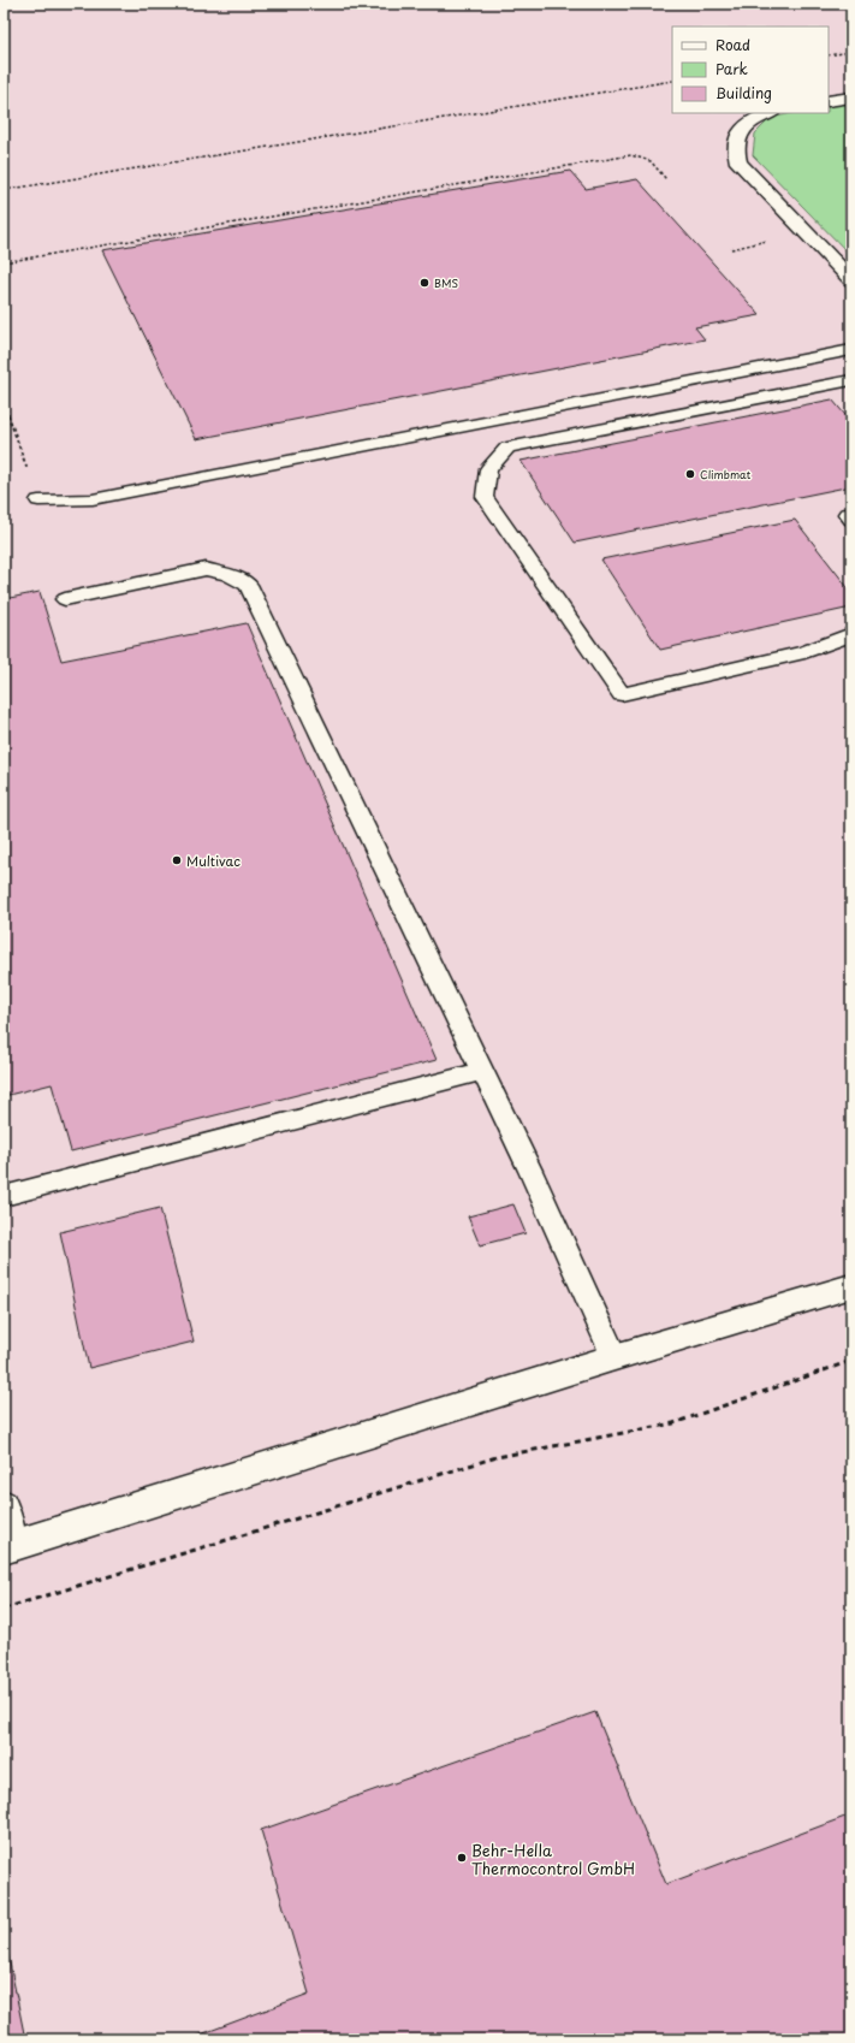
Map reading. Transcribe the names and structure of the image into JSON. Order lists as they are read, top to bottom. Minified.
{"places":["BMS","Climbmat","Multivac","Behr-Hella Thermocontrol GmbH"],"legend":["Road","Park","Building"]}
